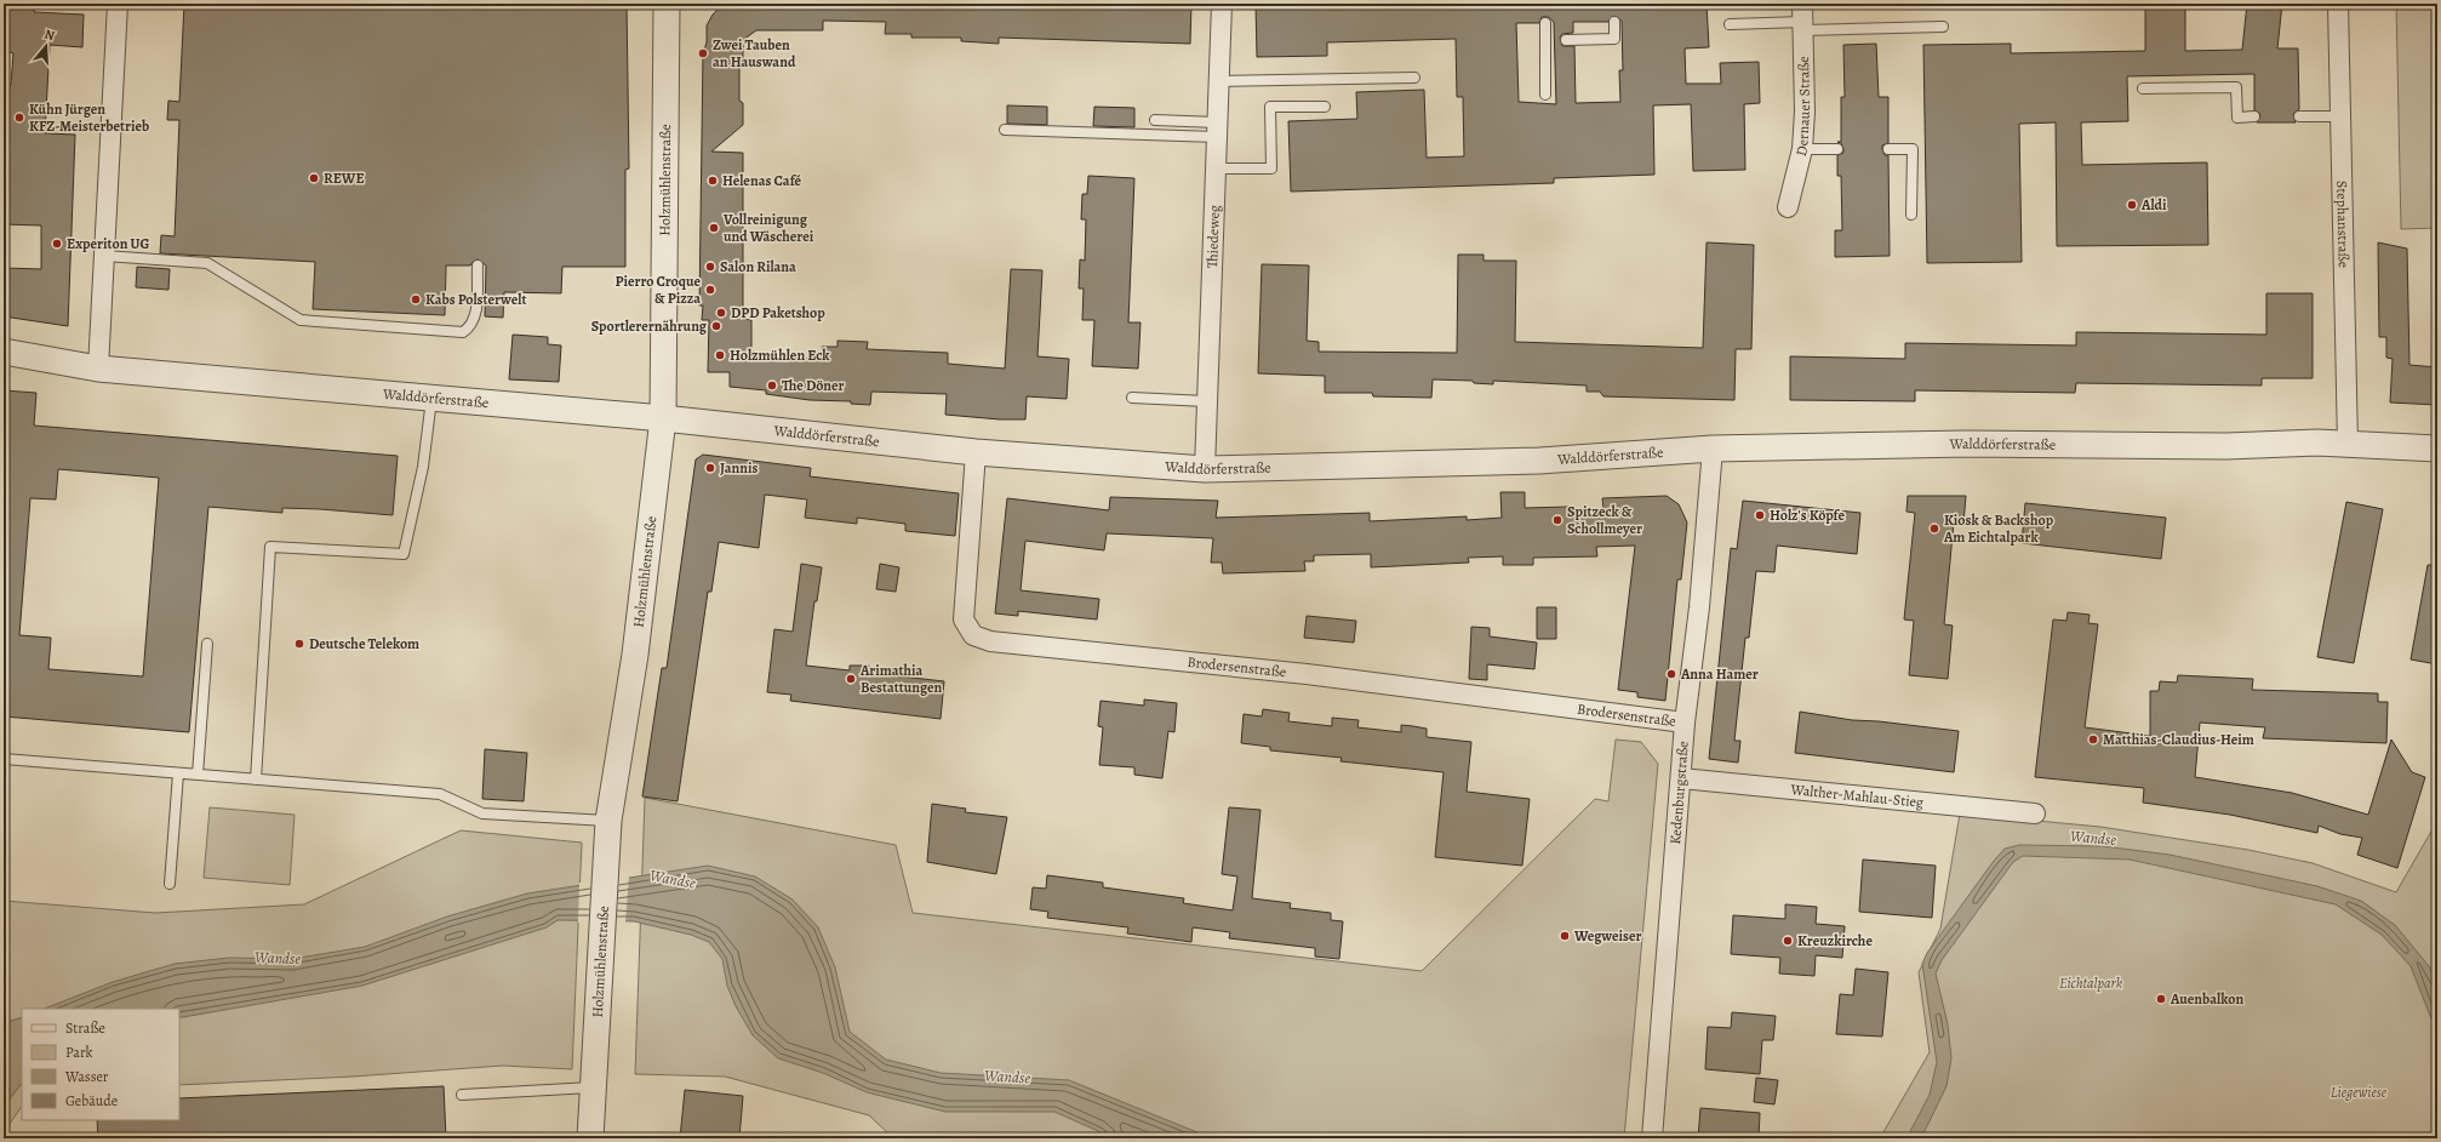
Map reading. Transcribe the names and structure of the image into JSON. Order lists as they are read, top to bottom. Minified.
{"streets":{"street":["Dernauer Straße","Holzmühlenstraße","Stephanstraße","Thiedeweg","Walddörferstraße","Brodersenstraße","Kedenburgstraße","Walther-Mahlau-Stieg"]},"crossings":[["Holzmühlenstraße","Walddörferstraße"],["Stephanstraße","Walddörferstraße"],["Thiedeweg","Walddörferstraße"],["Walddörferstraße","Brodersenstraße"],["Walddörferstraße","Kedenburgstraße"],["Brodersenstraße","Kedenburgstraße"],["Kedenburgstraße","Walther-Mahlau-Stieg"]],"water":["Wandse"],"parks":["Eichtalpark","Liegewiese"],"places":["Zwei Tauben an Hauswand","Kühn Jürgen KFZ-Meisterbetrieb","REWE","Helenas Café","Aldi","Vollreinigung und Wäscherei","Experiton UG","Salon Rilana","Pierro Croque & Pizza","Kabs Polsterwelt","DPD Paketshop","Sportlerernährung","Holzmühlen Eck","The Döner","Jannis","Holz's Köpfe","Spitzeck & Schollmeyer","Kiosk & Backshop Am Eichtalpark","Deutsche Telekom","Anna Hamer","Arimathia Bestattungen","Matthias-Claudius-Heim","Wegweiser","Kreuzkirche","Auenbalkon"],"legend":["Straße","Park","Wasser","Gebäude"],"north":"top"}
